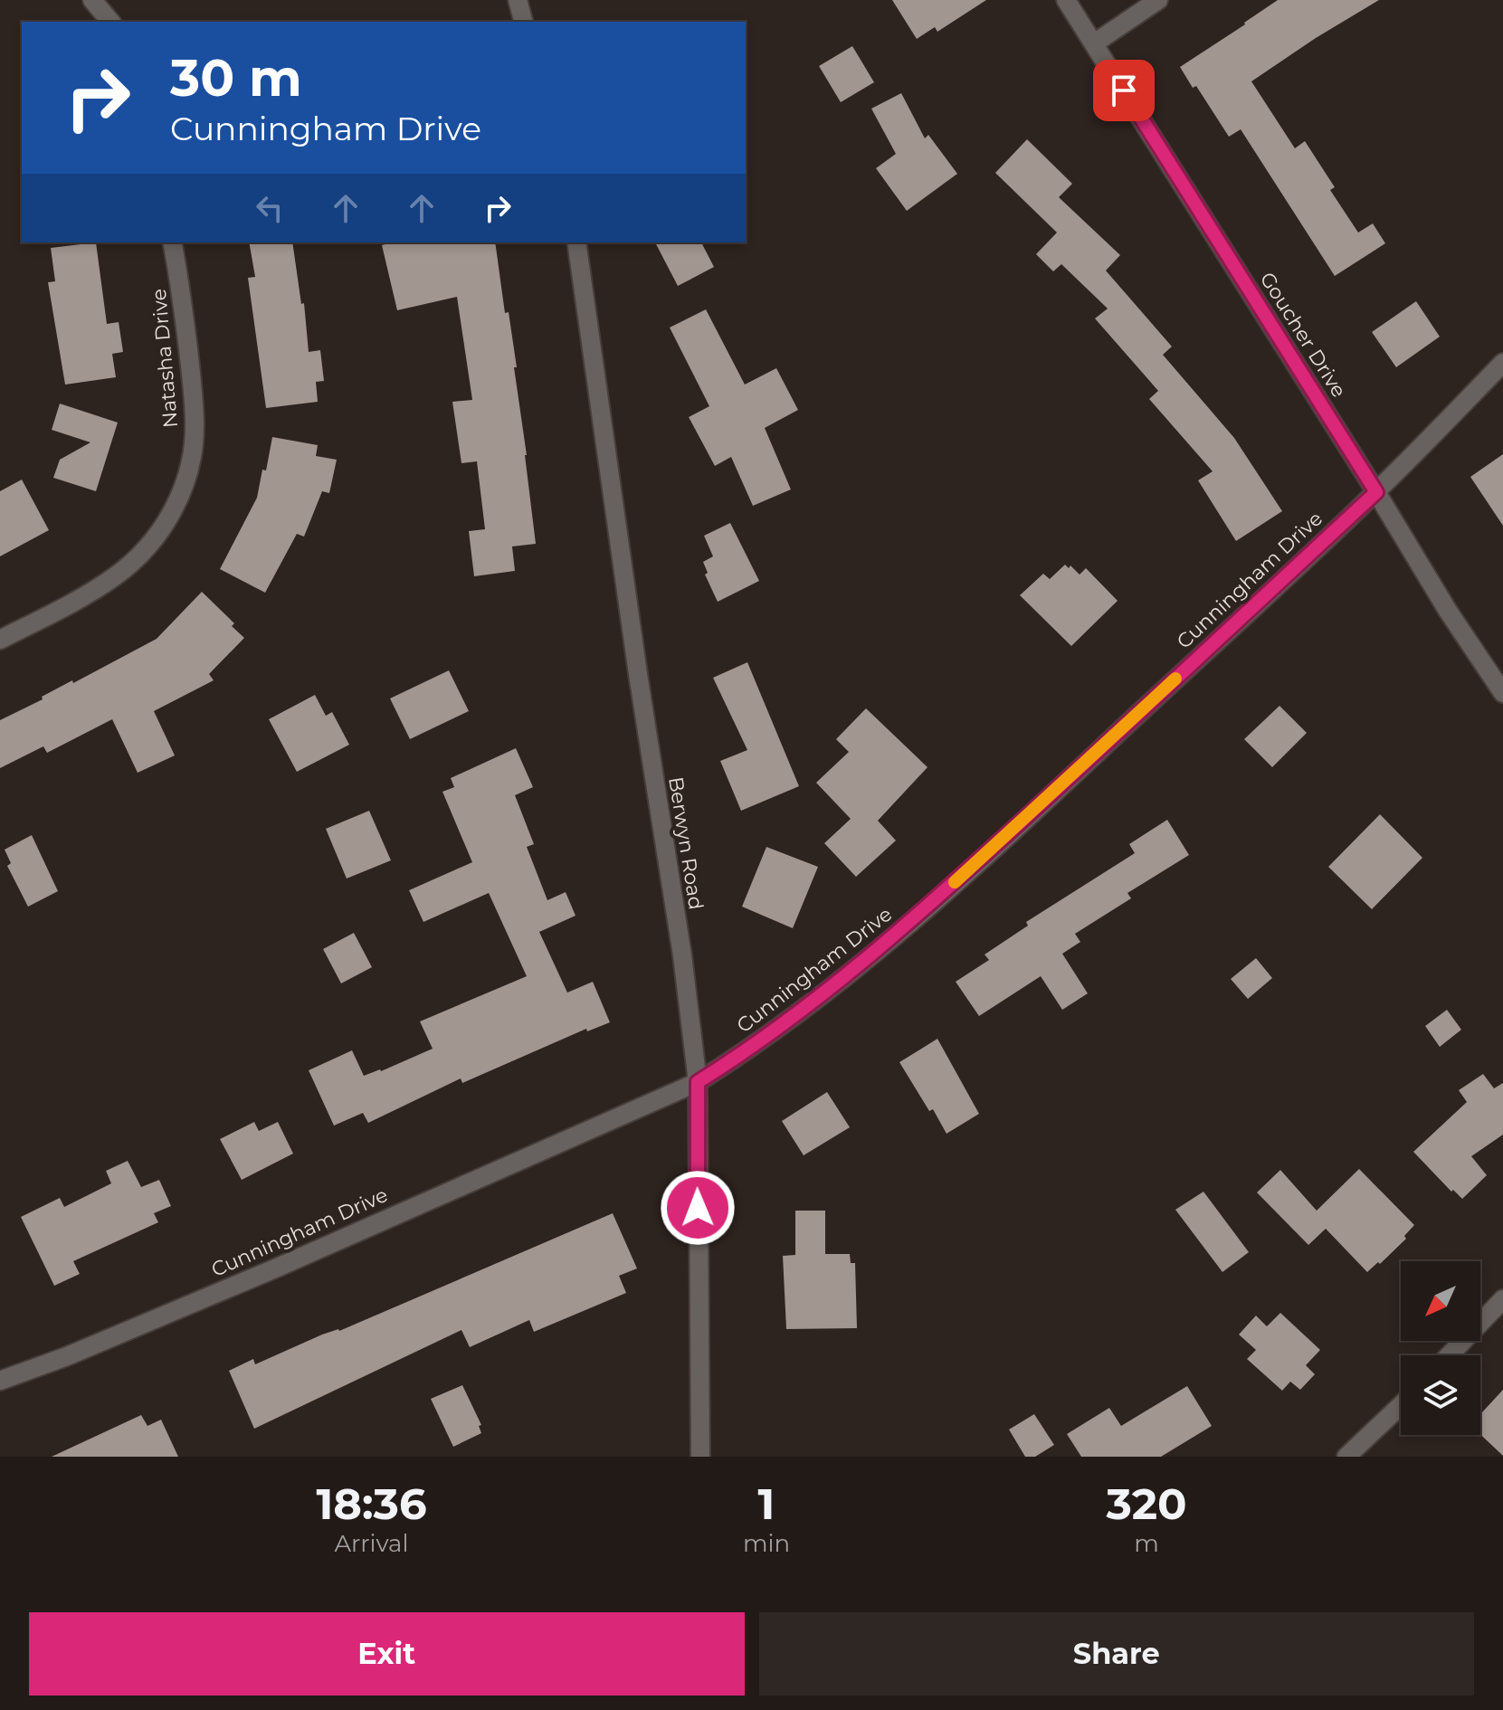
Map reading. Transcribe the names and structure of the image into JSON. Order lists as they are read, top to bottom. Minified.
{"streets":{"street":["Goucher Drive","Natasha Drive","Cunningham Drive","Berwyn Road"]},"crossings":[["Goucher Drive","Cunningham Drive"],["Cunningham Drive","Berwyn Road"]],"north":"bottom left","page":{"turn":["30 m","Cunningham Drive"],"eta":["18:36","Arrival","1","min","320","m"],"buttons":["Exit","Share"]}}
